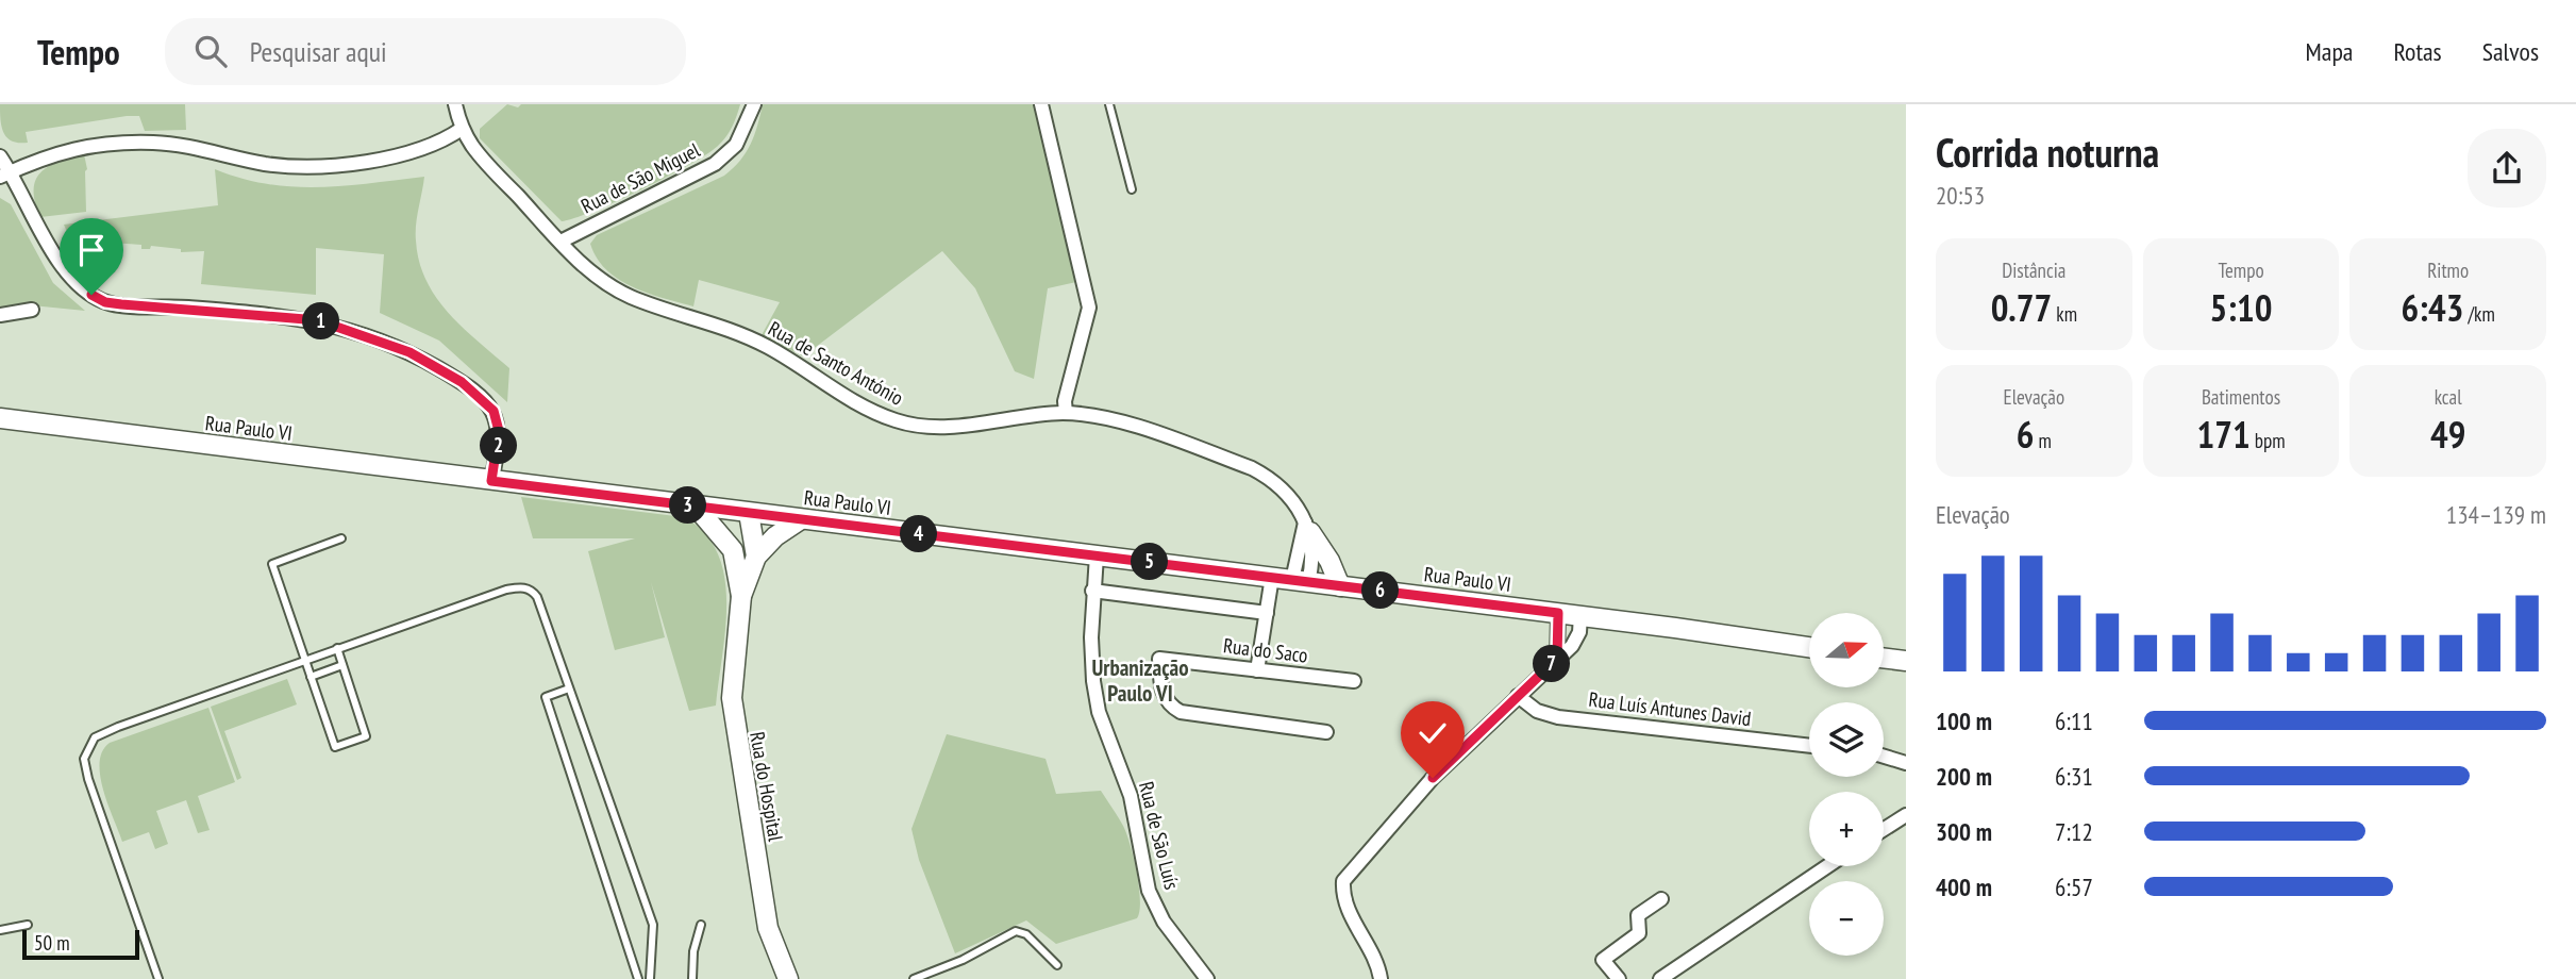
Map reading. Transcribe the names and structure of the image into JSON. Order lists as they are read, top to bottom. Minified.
{"streets":{"main road":["Rua Paulo VI","Rua do Hospital"],"street":["Rua de São Miguel","Rua de Santo António","Rua do Saco","Rua Luís Antunes David","Rua de São Luís"]},"crossings":[["Rua de São Miguel","Rua de Santo António"],["Rua Paulo VI","Rua do Hospital"],["Rua Paulo VI","Rua de São Luís"]],"districts":["Urbanização Paulo VI"],"scale_bar":"50 m","north":"right","page":{"header":"Tempo","search":"Pesquisar aqui","nav":["Mapa","Rotas","Salvos"],"heading":["Corrida noturna","20:53"],"stats":[["Distância","0.77 km"],["Tempo","5:10"],["Ritmo","6:43 /km"],["Elevação","6 m"],["Batimentos","171 bpm"],["kcal","49"]],"pins":["1","2","3","4","5","6","7"],"chart":["Elevação","134–139 m"],"map_buttons":["+","−"],"list":[{"name":"100 m","note":"6:11"},{"name":"200 m","note":"6:31"},{"name":"300 m","note":"7:12"},{"name":"400 m","note":"6:57"}],"scale":"50 m"}}
